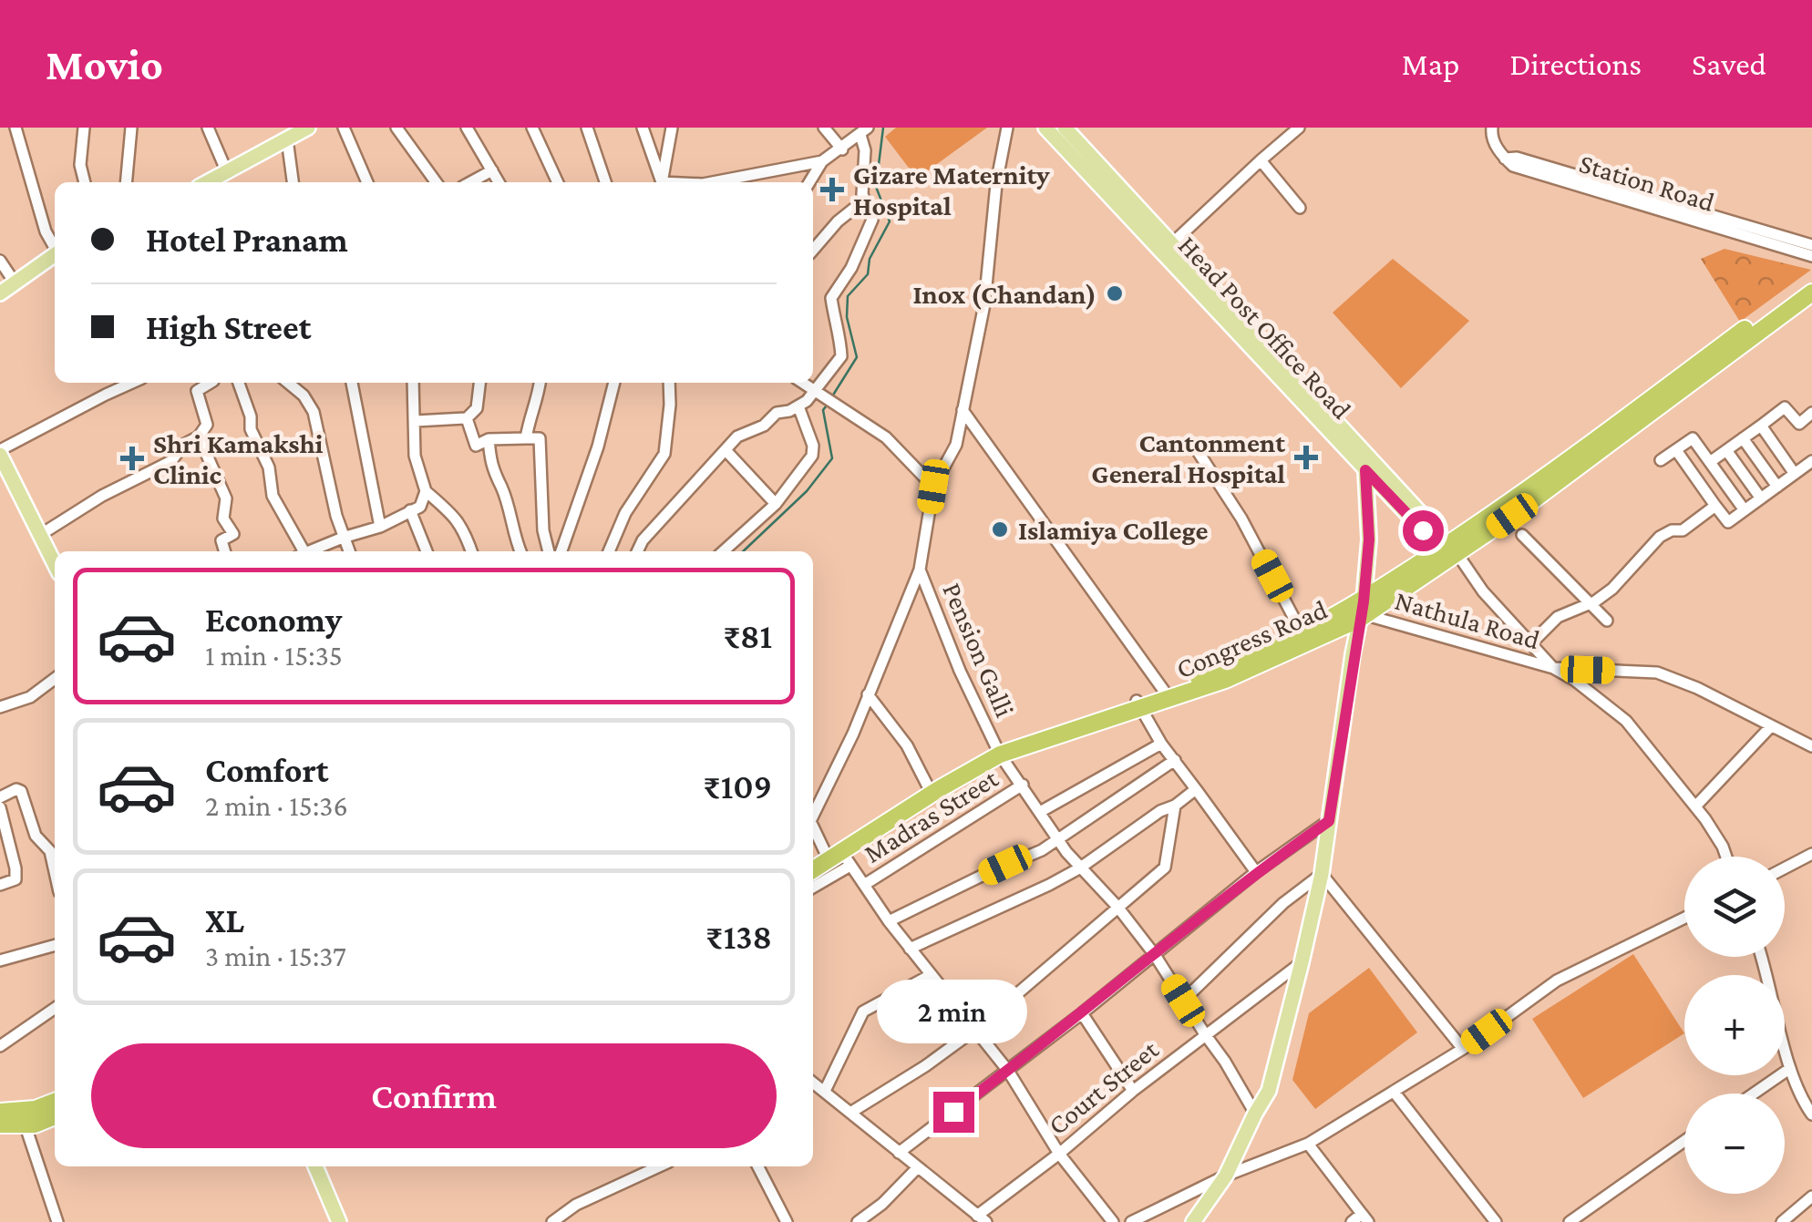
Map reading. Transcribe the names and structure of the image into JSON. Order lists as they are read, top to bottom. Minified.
{"streets":{"highway":["Congress Road"],"main road":["Head Post Office Road"],"street":["Station Road","Nathula Road","Pension Galli","Madras Street","Court Street"]},"crossings":[["Head Post Office Road","Congress Road"],["Nathula Road","Congress Road"],["Congress Road","Pension Galli"],["Pension Galli","Madras Street"],["Pension Galli","Court Street"]],"places":{"health":["Gizare Maternity Hospital","Cantonment General Hospital","Shri Kamakshi Clinic"],"other":["Inox (Chandan)","Islamiya College"]},"page":{"header":"Movio","nav":["Map","Directions","Saved"],"banner":["Hotel Pranam","High Street"],"list":[{"name":"Economy","note":"1 min · 15:35","value":"₹81"},{"name":"Comfort","note":"2 min · 15:36","value":"₹109"},{"name":"XL","note":"3 min · 15:37","value":"₹138"}],"map_buttons":["+","−"],"bubble":"2 min","buttons":"Confirm"}}
